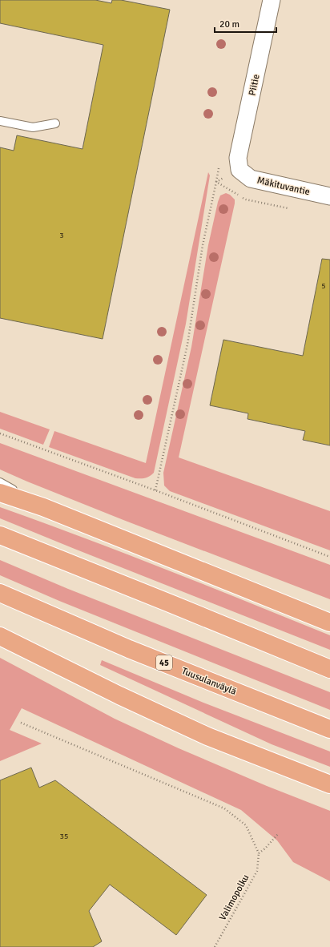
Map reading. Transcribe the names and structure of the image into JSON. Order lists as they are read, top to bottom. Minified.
{"streets":{"highway":["45","Tuusulanväylä"],"street":["Piitie","Mäkituvantie"],"path":["Valimopolku"]},"crossings":[["Piitie","Mäkituvantie"]],"house_numbers":["3","5","35"],"scale_bar":"20 m"}
